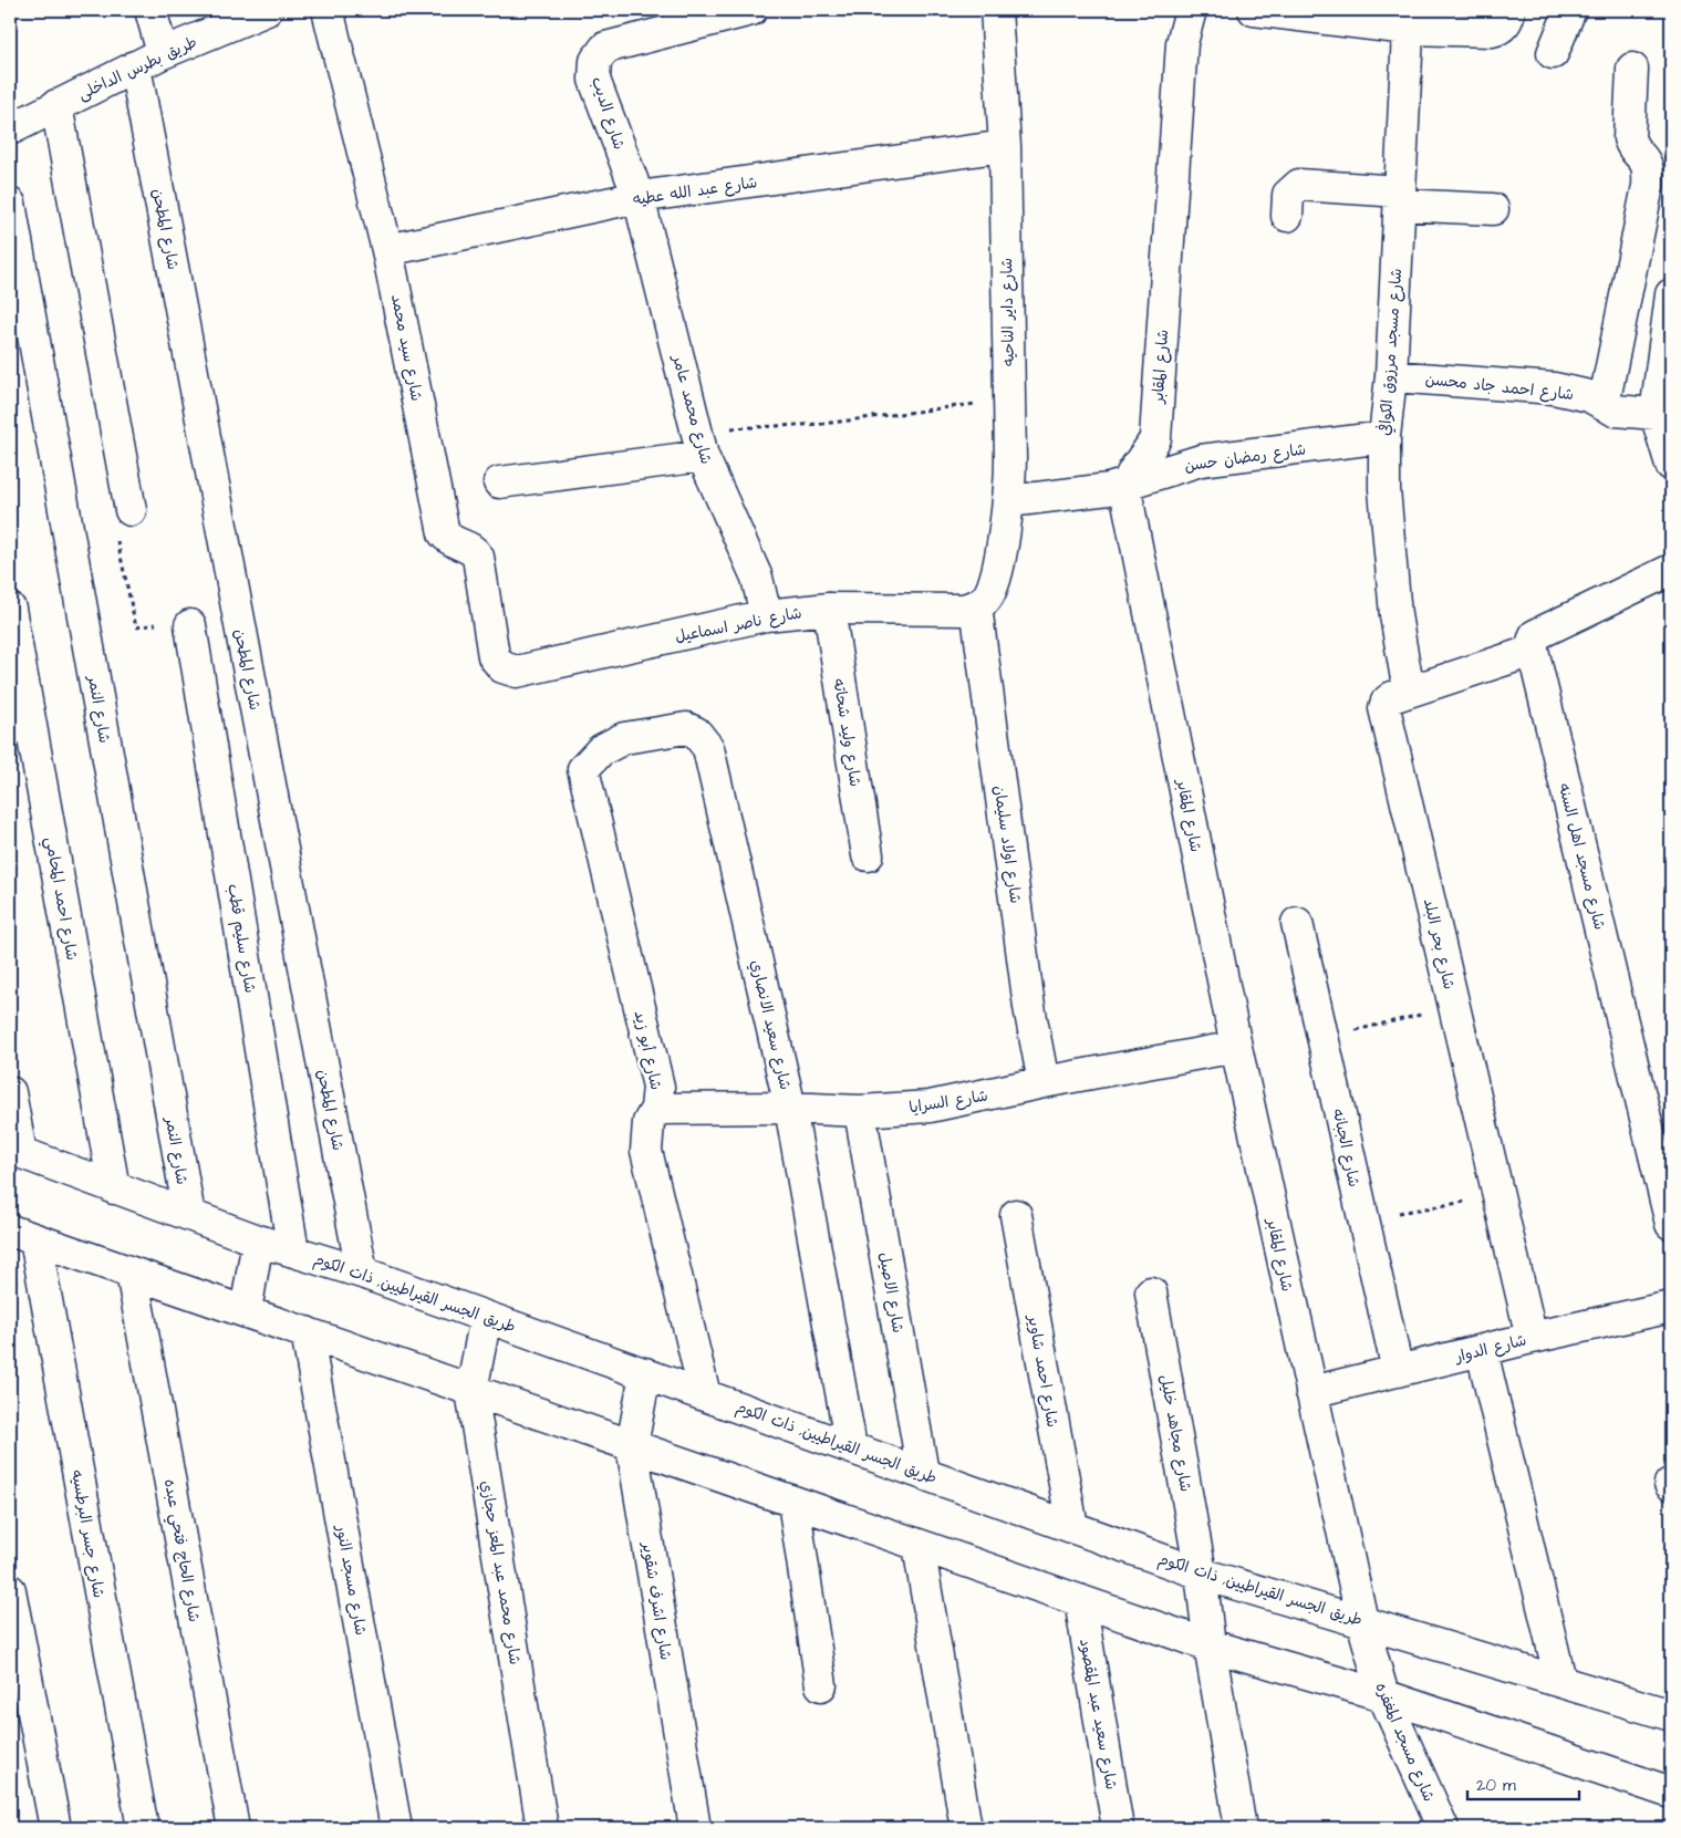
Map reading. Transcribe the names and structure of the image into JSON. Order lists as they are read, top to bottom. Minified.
{"streets":{"street":["طريق بطرس الداخلى","شارع الديب","شارع عبد الله عطيه","شارع المطحن","شارع داير الناحيه","شارع سيد محمد","شارع مسجد مرزوق الكوافي","شارع المقابر","شارع احمد جاد محسن","شارع محمد عامر","شارع رمضان حسن","شارع ناصر اسماعيل","شارع النمر","شارع وليد شحاته","شارع اولاد سليمان","شارع مسجد اهل السنه","شارع احمد المحامي","شارع سليم قطب","شارع بحر البلد","شارع سعيد الانصاري","شارع أبو زيد","شارع السرايا","شارع الجبانه","طريق الجسر القيراطيين, ذات الكوم","شارع الاصيل","شارع الدوار","شارع احمد شاوير","شارع مجاهد خليل","شارع جسر البرطسيه","شارع الحاج فتحي عبده","شارع محمد عبد المعز حجازي","شارع مسجد النور","شارع اشرف شقوير","شارع سعيد عبد المقصود","شارع مسجد المغفره"]},"crossings":[["طريق بطرس الداخلى","شارع المطحن"],["شارع الديب","شارع عبد الله عطيه"],["شارع الديب","شارع محمد عامر"],["شارع عبد الله عطيه","شارع داير الناحيه"],["شارع عبد الله عطيه","شارع سيد محمد"],["شارع عبد الله عطيه","شارع محمد عامر"],["شارع المطحن","طريق الجسر القيراطيين, ذات الكوم"],["شارع داير الناحيه","شارع رمضان حسن"],["شارع داير الناحيه","شارع ناصر اسماعيل"],["شارع داير الناحيه","شارع اولاد سليمان"],["شارع سيد محمد","شارع ناصر اسماعيل"],["شارع مسجد مرزوق الكوافي","شارع احمد جاد محسن"],["شارع مسجد مرزوق الكوافي","شارع رمضان حسن"],["شارع مسجد مرزوق الكوافي","شارع بحر البلد"],["شارع المقابر","شارع رمضان حسن"],["شارع المقابر","شارع السرايا"],["شارع المقابر","طريق الجسر القيراطيين, ذات الكوم"],["شارع المقابر","شارع الدوار"],["شارع المقابر","شارع مسجد المغفره"],["شارع محمد عامر","شارع ناصر اسماعيل"],["شارع ناصر اسماعيل","شارع وليد شحاته"],["شارع ناصر اسماعيل","شارع اولاد سليمان"],["شارع النمر","طريق الجسر القيراطيين, ذات الكوم"],["شارع اولاد سليمان","شارع السرايا"],["شارع مسجد اهل السنه","شارع بحر البلد"],["شارع احمد المحامي","طريق الجسر القيراطيين, ذات الكوم"],["شارع سليم قطب","طريق الجسر القيراطيين, ذات الكوم"],["شارع بحر البلد","شارع الدوار"],["شارع سعيد الانصاري","شارع أبو زيد"],["شارع سعيد الانصاري","شارع السرايا"],["شارع سعيد الانصاري","طريق الجسر القيراطيين, ذات الكوم"],["شارع أبو زيد","شارع السرايا"],["شارع أبو زيد","طريق الجسر القيراطيين, ذات الكوم"],["شارع السرايا","شارع الاصيل"],["شارع الجبانه","شارع الدوار"],["طريق الجسر القيراطيين, ذات الكوم","شارع الاصيل"],["طريق الجسر القيراطيين, ذات الكوم","شارع احمد شاوير"],["طريق الجسر القيراطيين, ذات الكوم","شارع مجاهد خليل"],["طريق الجسر القيراطيين, ذات الكوم","شارع محمد عبد المعز حجازي"],["طريق الجسر القيراطيين, ذات الكوم","شارع اشرف شقوير"],["طريق الجسر القيراطيين, ذات الكوم","شارع مسجد المغفره"]],"scale_bar":"20 m"}
